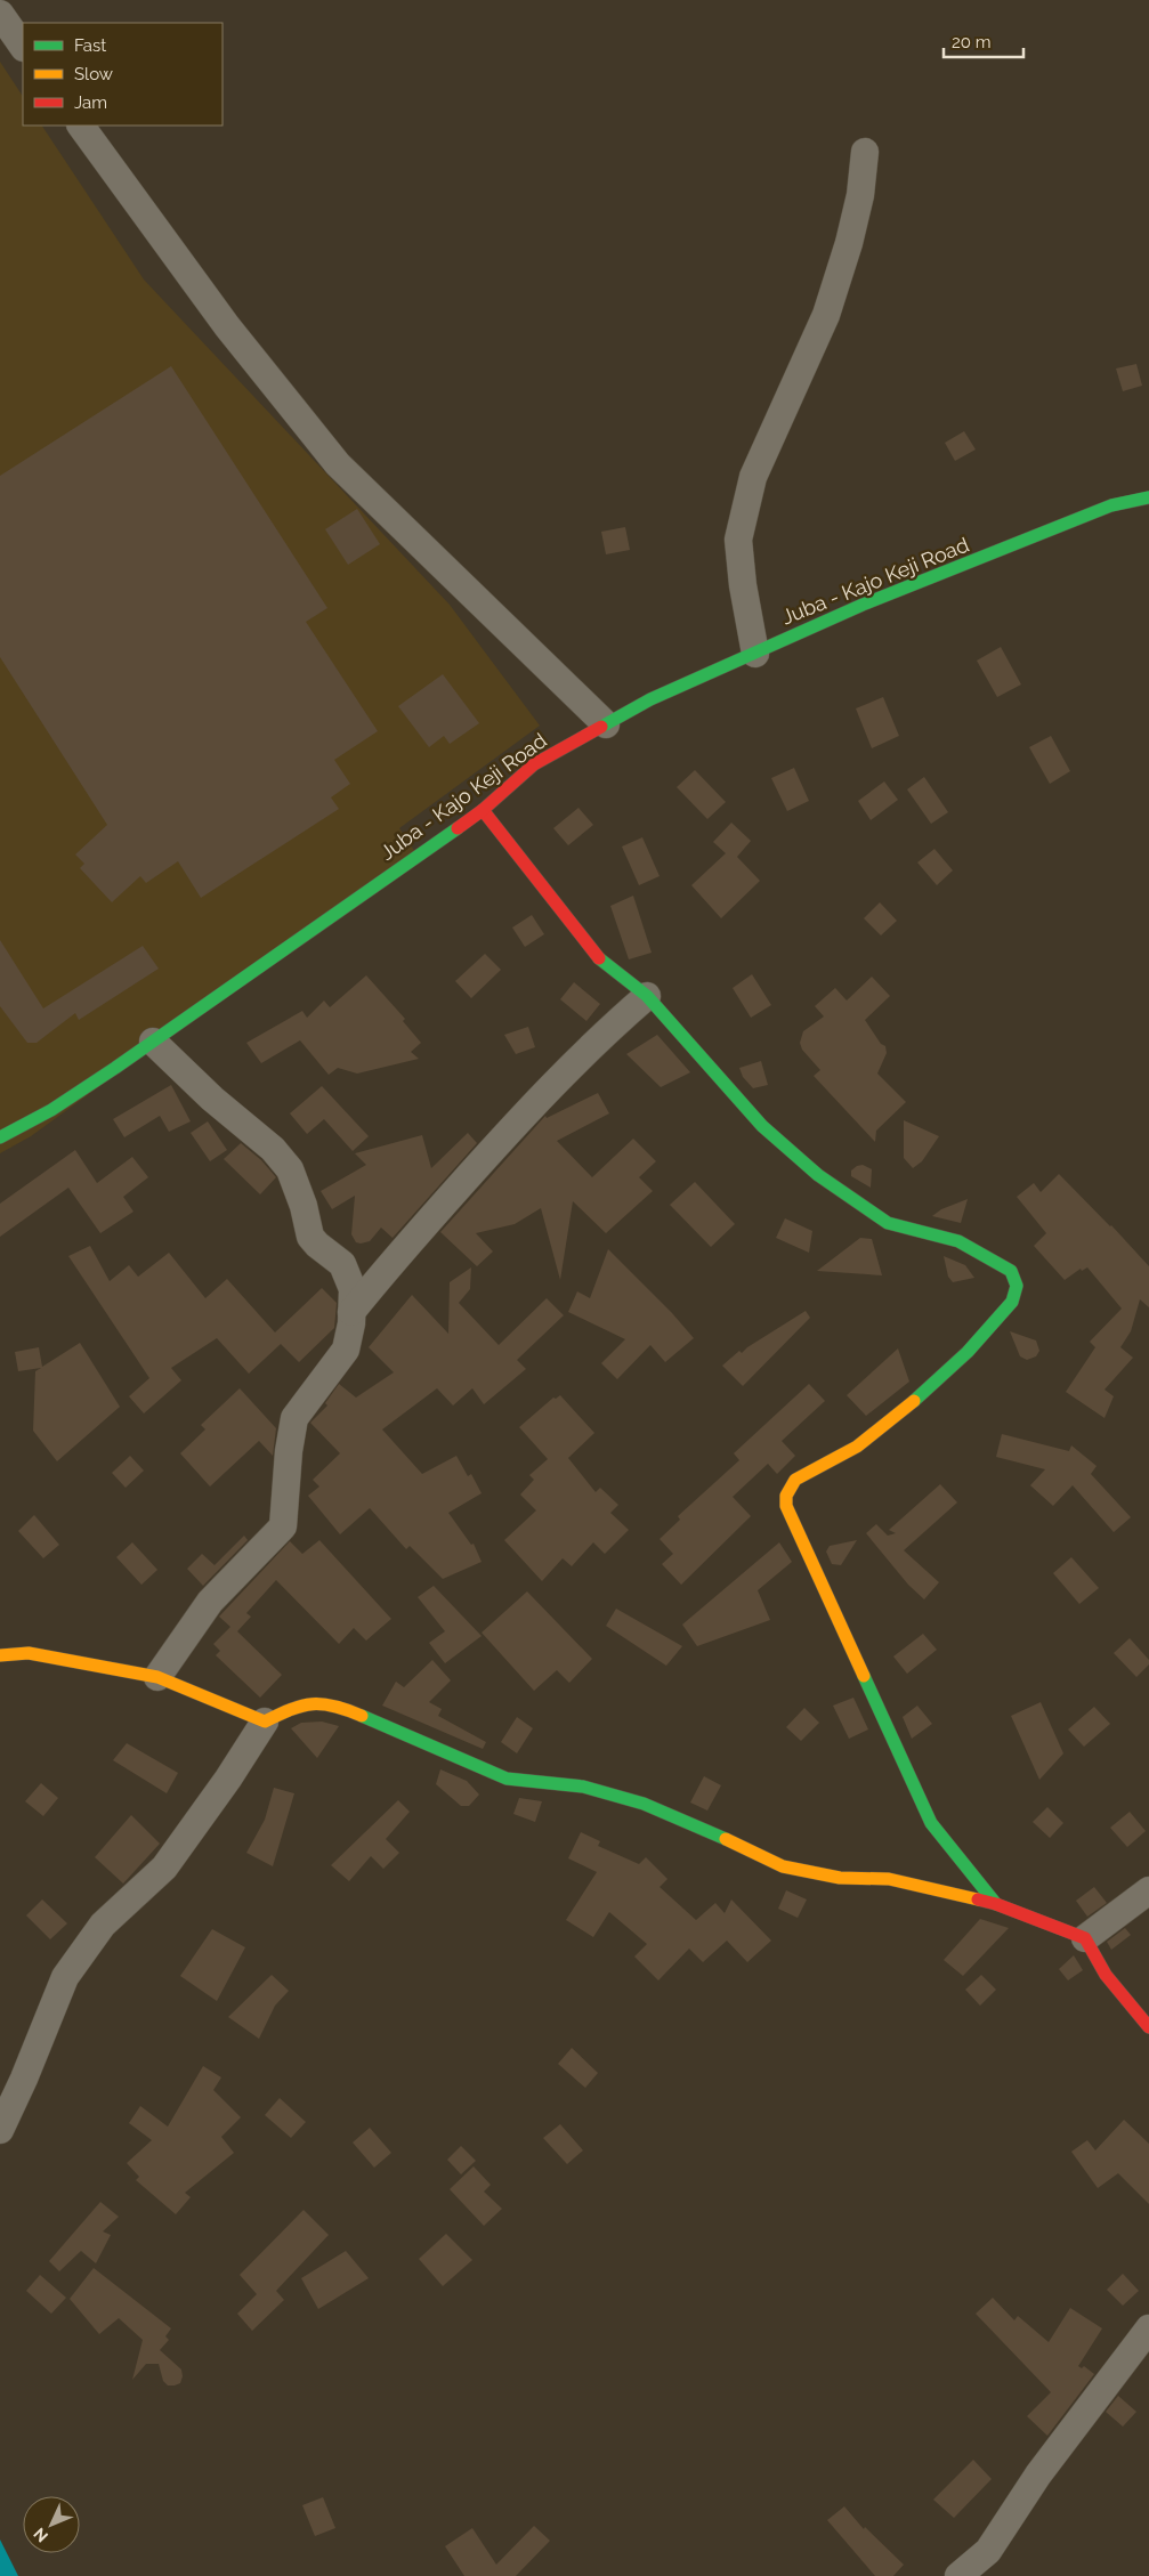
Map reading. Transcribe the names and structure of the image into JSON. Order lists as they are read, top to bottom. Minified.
{"streets":{"street":["Juba - Kajo Keji Road"]},"legend":["Fast","Slow","Jam"],"scale_bar":"20 m","north":"bottom left"}
